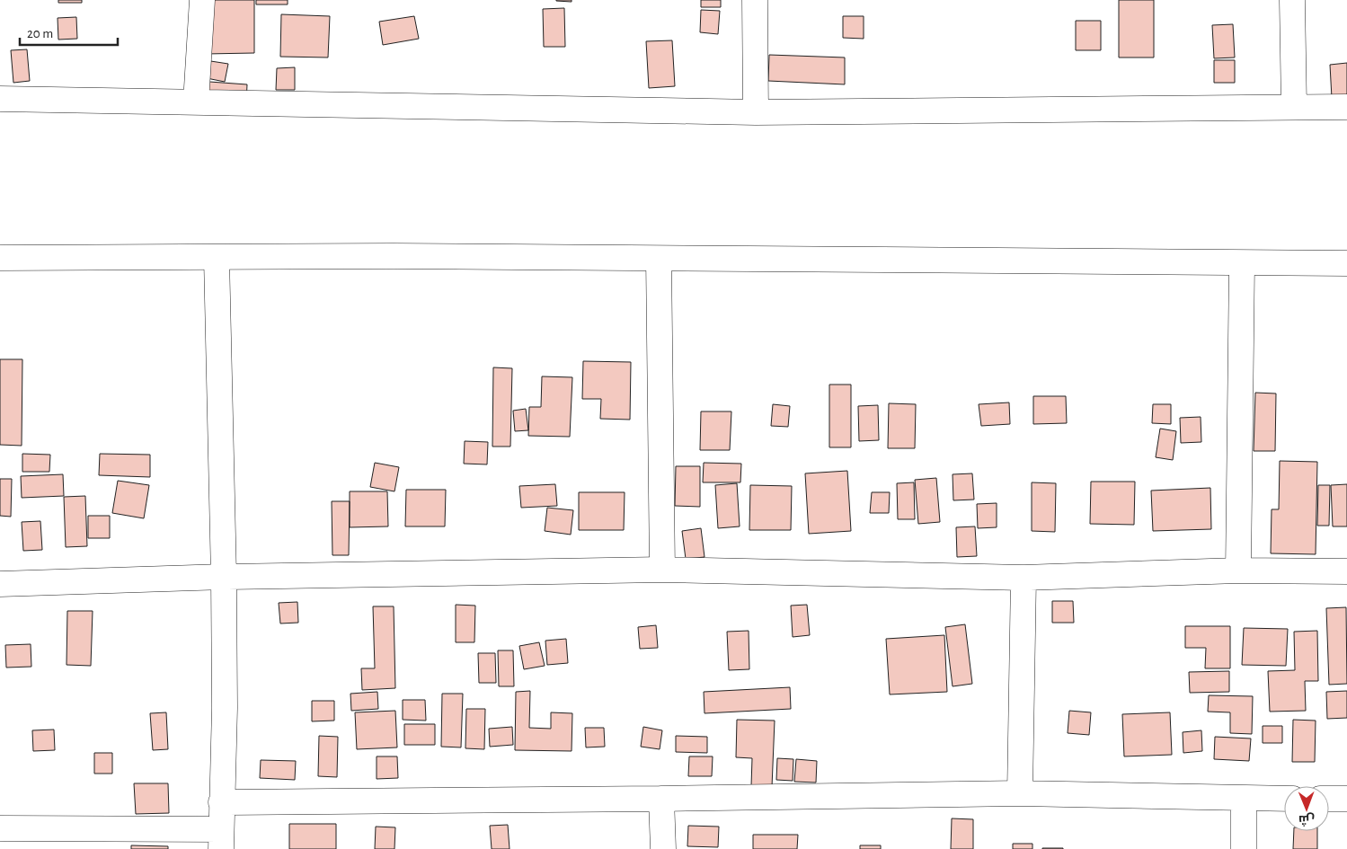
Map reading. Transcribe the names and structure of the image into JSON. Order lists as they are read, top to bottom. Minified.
{"scale_bar":"20 m","north":"bottom"}
